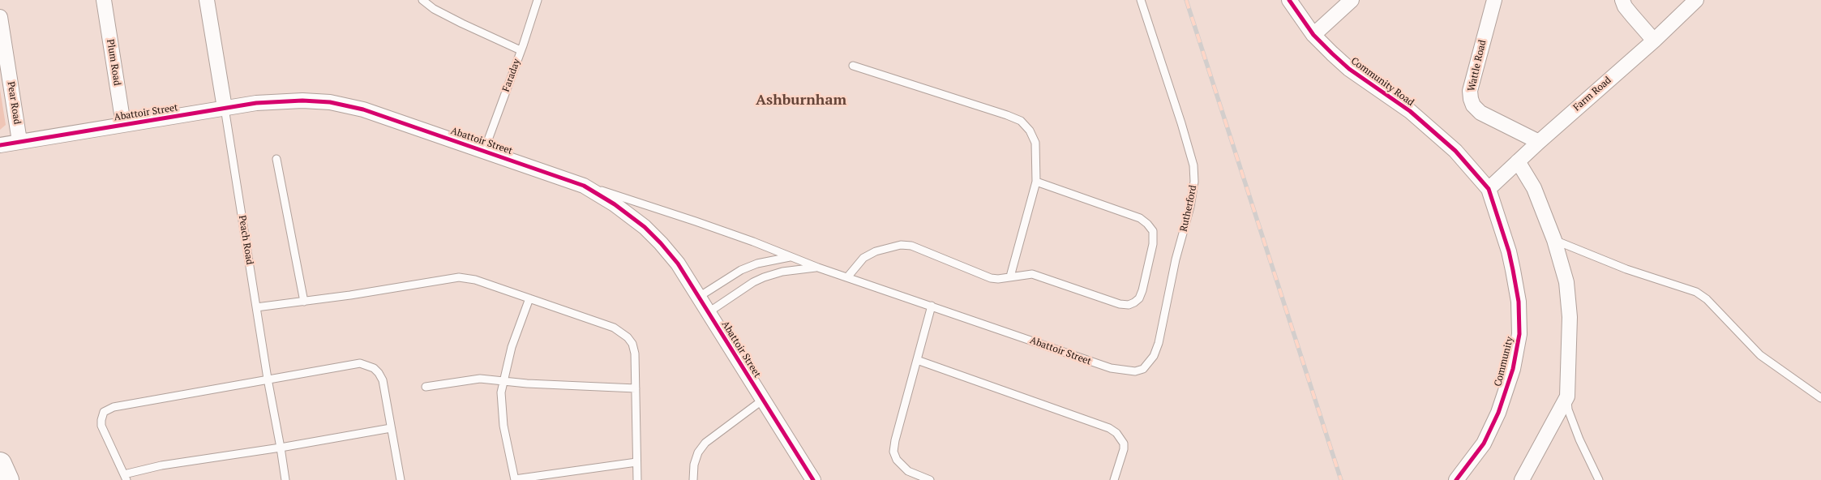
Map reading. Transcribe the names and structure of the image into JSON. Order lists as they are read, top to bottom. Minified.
{"streets":{"street":["Plum Road","Wattle Road","Community Road","Farm Road","Pear Road","Abattoir Street","Peach Road","Community"],"lane":["Faraday","Rutherford"]},"crossings":[["Plum Road","Abattoir Street"],["Wattle Road","Farm Road"],["Faraday","Abattoir Street"],["Community Road","Farm Road"],["Community Road","Community"],["Farm Road","Community"],["Pear Road","Abattoir Street"],["Abattoir Street","Rutherford"],["Abattoir Street","Peach Road"]],"districts":["Ashburnham"]}
